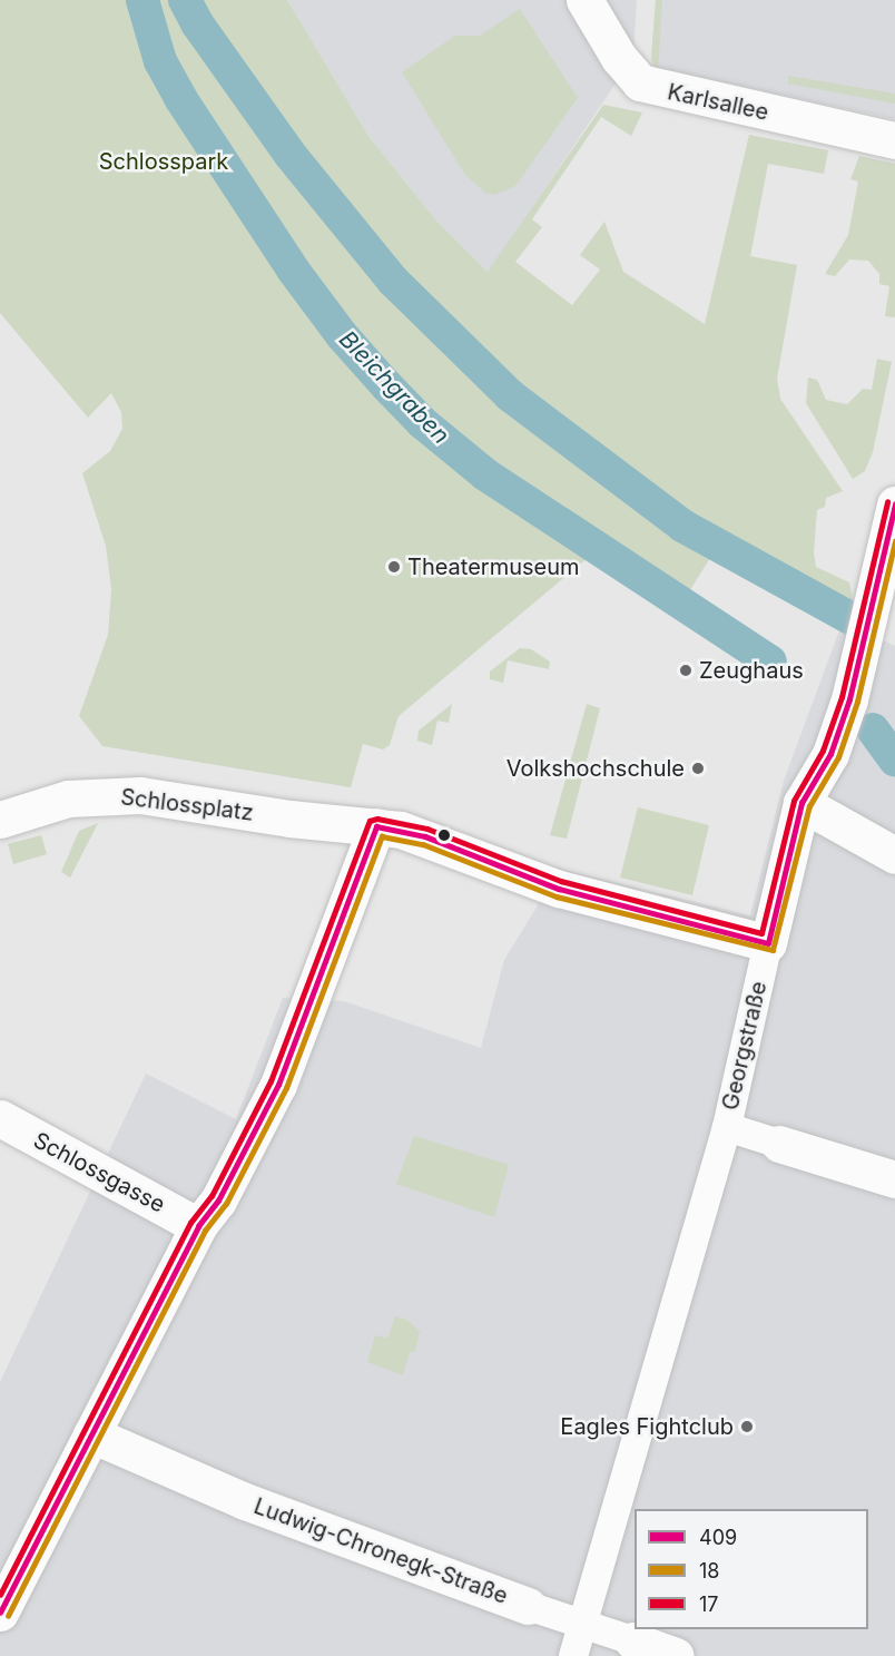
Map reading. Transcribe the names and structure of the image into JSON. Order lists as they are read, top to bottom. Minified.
{"streets":{"street":["Karlsallee","Schlossplatz","Georgstraße","Schlossgasse","Ludwig-Chronegk-Straße"]},"crossings":[["Schlossplatz","Georgstraße"],["Georgstraße","Ludwig-Chronegk-Straße"]],"water":["Bleichgraben"],"parks":["Schlosspark"],"places":["Theatermuseum","Zeughaus","Volkshochschule","Eagles Fightclub"],"lines":["transit line 17","transit line 409","transit line 18"],"legend":["409","18","17"]}
